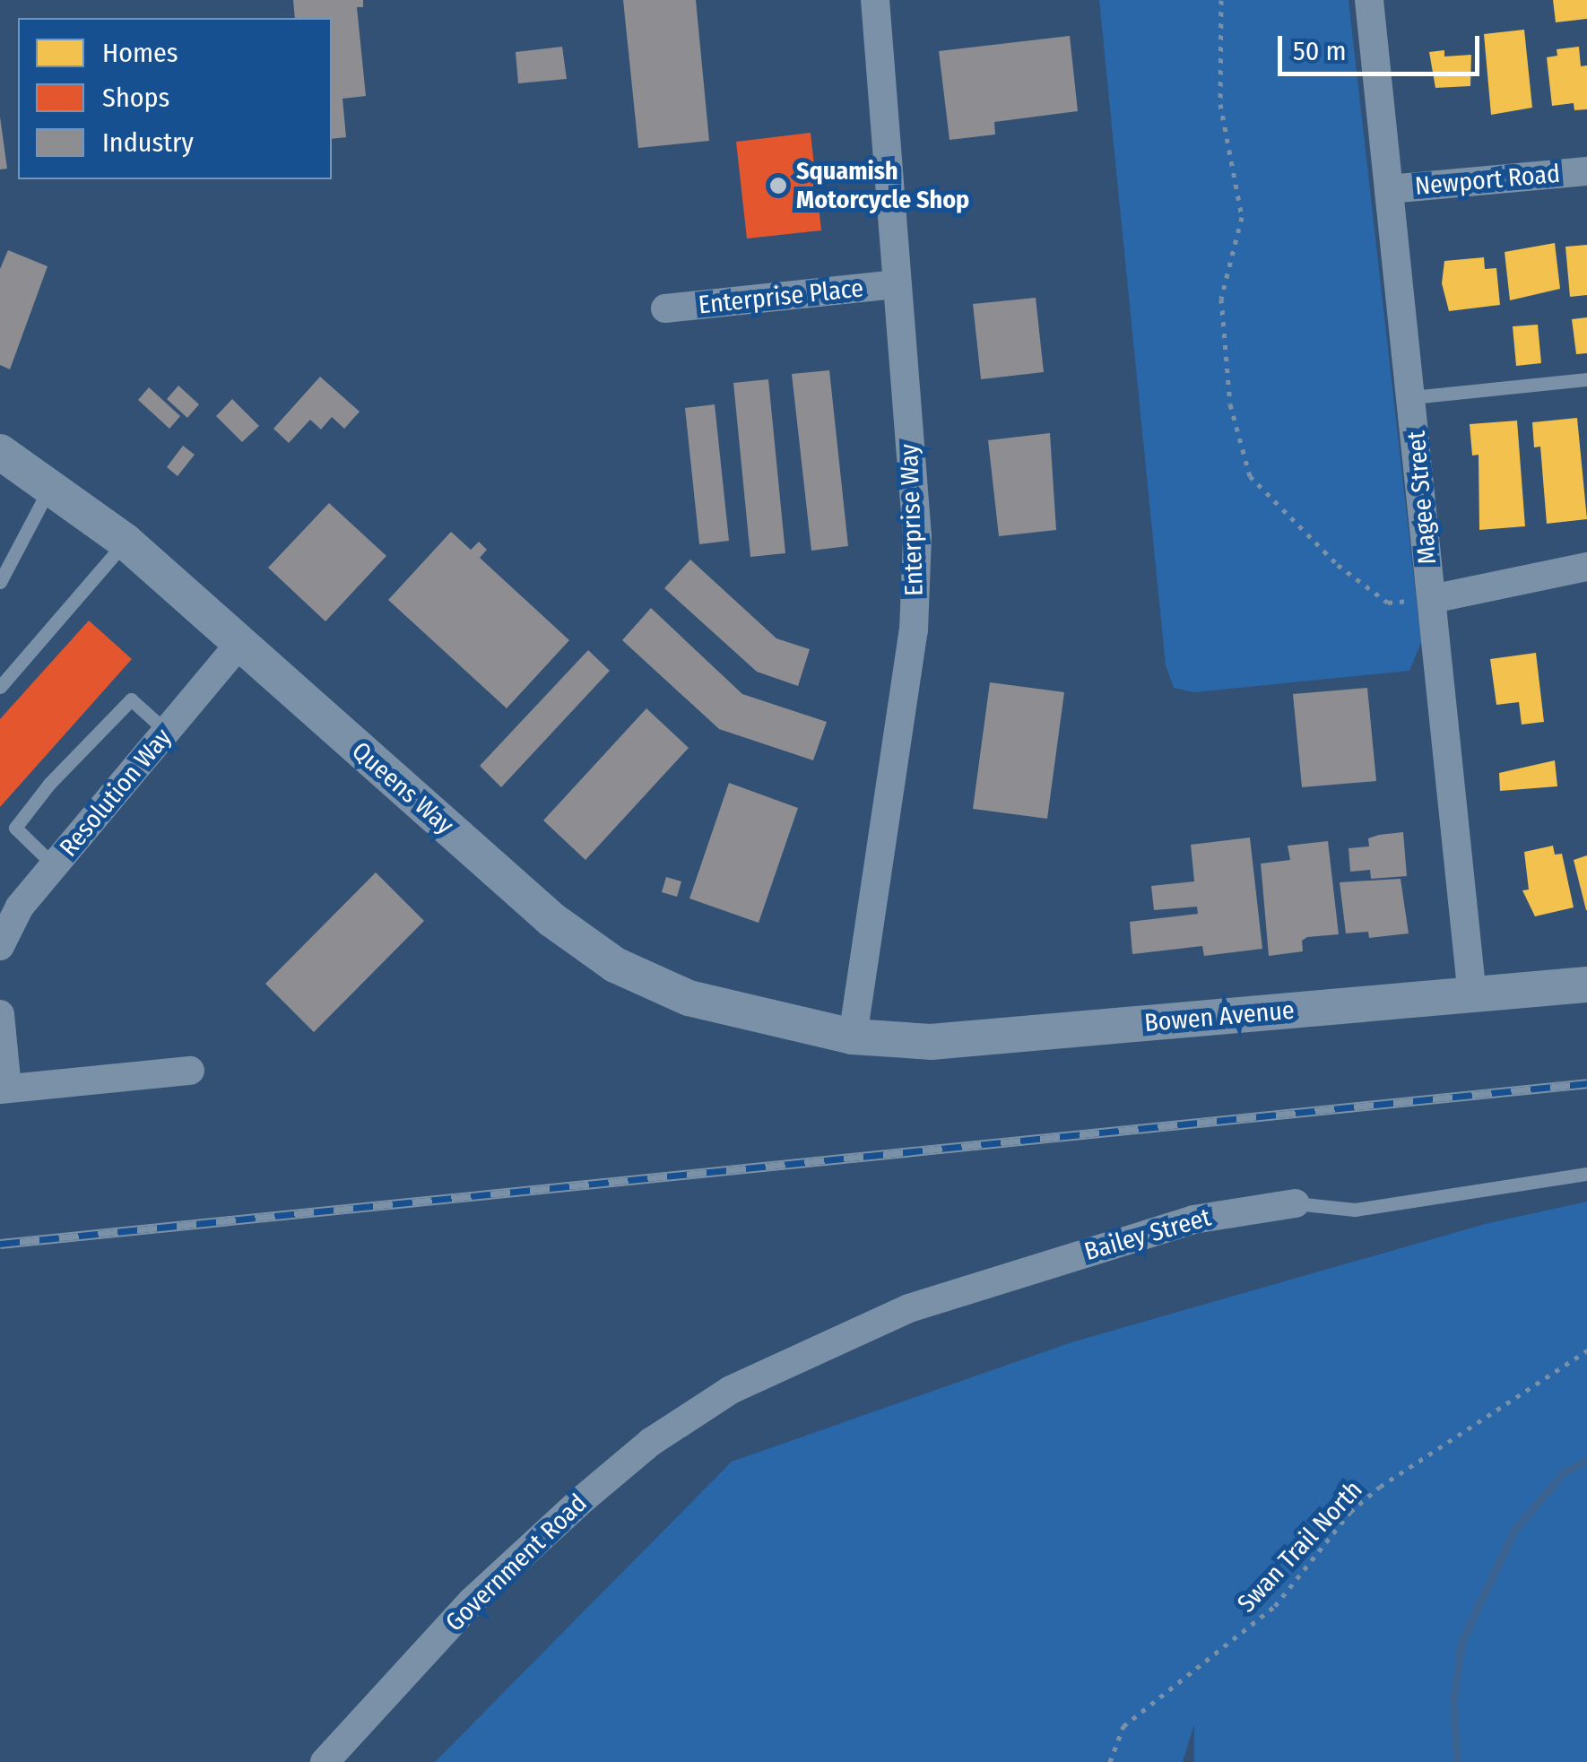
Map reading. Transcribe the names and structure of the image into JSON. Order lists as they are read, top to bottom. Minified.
{"streets":{"street":["Newport Road","Enterprise Place","Magee Street","Enterprise Way","Queens Way","Resolution Way","Bowen Avenue","Bailey Street","Government Road"],"path":["Swan Trail North"]},"crossings":[["Newport Road","Magee Street"],["Enterprise Place","Enterprise Way"],["Magee Street","Bowen Avenue"],["Enterprise Way","Queens Way"],["Enterprise Way","Bowen Avenue"],["Queens Way","Resolution Way"],["Queens Way","Bowen Avenue"],["Bailey Street","Government Road"]],"places":["Squamish Motorcycle Shop"],"legend":["Homes","Shops","Industry"],"scale_bar":"50 m"}
